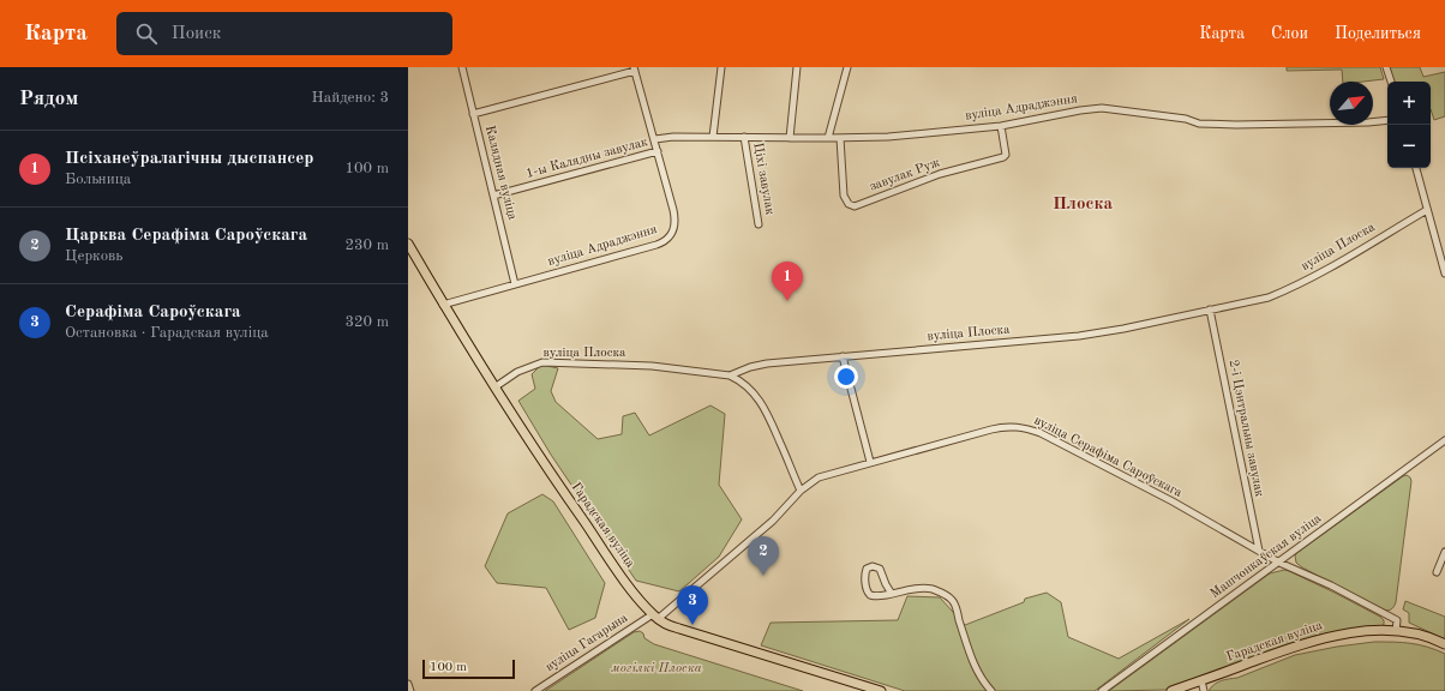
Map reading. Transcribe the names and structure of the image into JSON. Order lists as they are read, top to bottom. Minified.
{"streets":{"main road":["Гарадская вуліца"],"street":["вуліца Адраджэння","1-ы Калядны завулак","Калядная вуліца","завулак Руж","Ціхі завулак","вуліца Плоска","2-і Цэнтральны завулак","вуліца Серафіма Сароўскага","Машчонкаўская вуліца","вуліца Гагарына"]},"crossings":[["вуліца Адраджэння","1-ы Калядны завулак"],["вуліца Адраджэння","Калядная вуліца"],["вуліца Адраджэння","завулак Руж"],["вуліца Адраджэння","Ціхі завулак"],["вуліца Адраджэння","Гарадская вуліца"],["1-ы Калядны завулак","Калядная вуліца"],["вуліца Плоска","2-і Цэнтральны завулак"],["вуліца Плоска","Гарадская вуліца"],["2-і Цэнтральны завулак","вуліца Серафіма Сароўскага"],["вуліца Серафіма Сароўскага","Гарадская вуліца"],["вуліца Серафіма Сароўскага","Машчонкаўская вуліца"],["вуліца Серафіма Сароўскага","вуліца Гагарына"],["Гарадская вуліца","вуліца Гагарына"]],"districts":["Плоска"],"parks":["могілкі Плоска"],"scale_bar":"100 m","north":"top right","page":{"header":"Карта","search":"Поиск","nav":["Карта","Слои","Поделиться"],"heading":["Рядом","Найдено: 3"],"map_buttons":["+","−"],"list":[{"mark":"1","name":"Псіханеўралагічны дыспансер","note":"Больница","value":"100 m"},{"mark":"2","name":"Царква Серафіма Сароўскага","note":"Церковь","value":"230 m"},{"mark":"3","name":"Серафіма Сароўскага","note":"Остановка · Гарадская вуліца","value":"320 m"}],"pins":["1","2","3"],"scale":"100 m"}}
